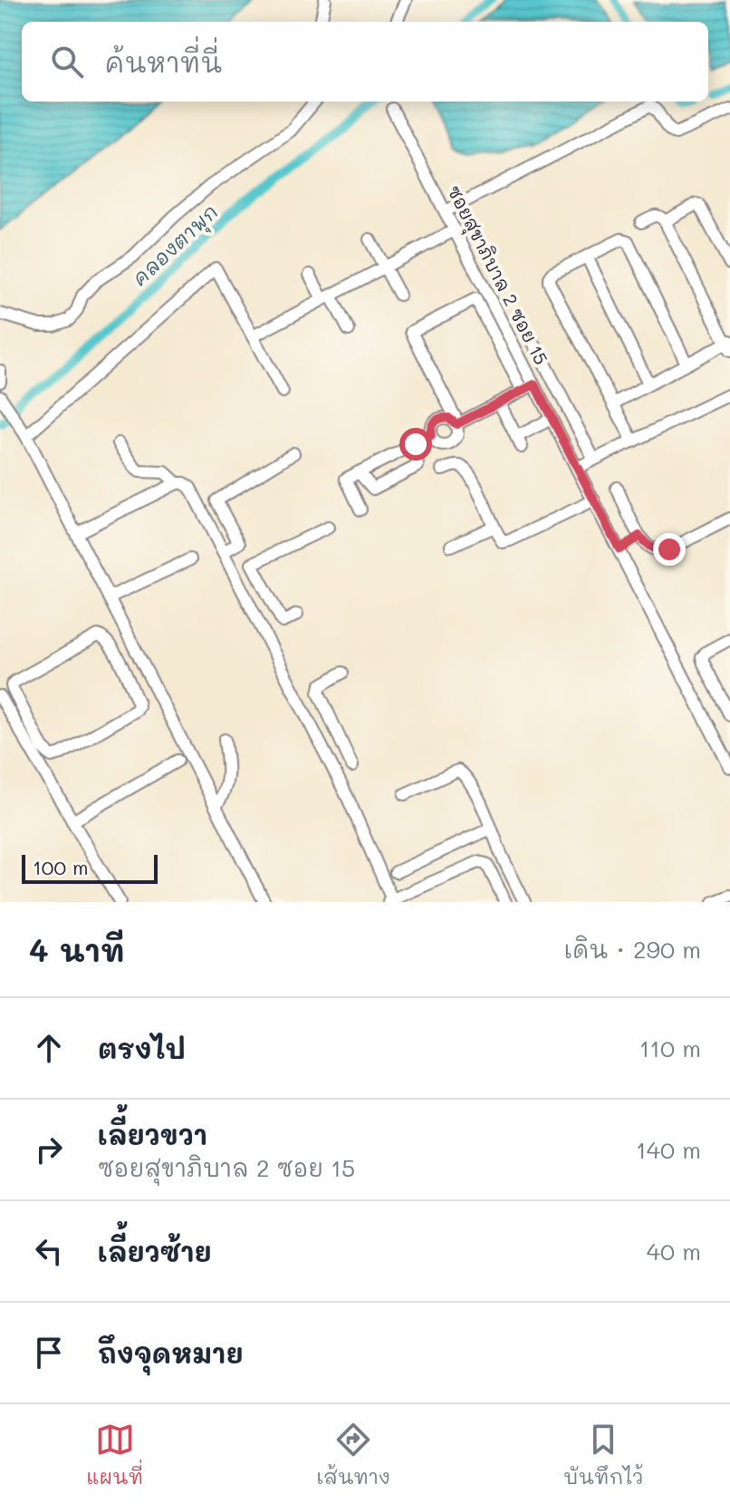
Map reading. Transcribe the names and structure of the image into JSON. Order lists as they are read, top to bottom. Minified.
{"streets":{"street":["ซอยสุขาภิบาล 2 ซอย 15"]},"water":["คลองตาพุก"],"scale_bar":"100 m","page":{"search":"ค้นหาที่นี่","scale":"100 m","heading":["4 นาที","เดิน · 290 m"],"list":[["ตรงไป","110 m"],["เลี้ยวขวา","ซอยสุขาภิบาล 2 ซอย 15","140 m"],["เลี้ยวซ้าย","40 m"],"ถึงจุดหมาย"],"nav":["แผนที่","เส้นทาง","บันทึกไว้"]}}
